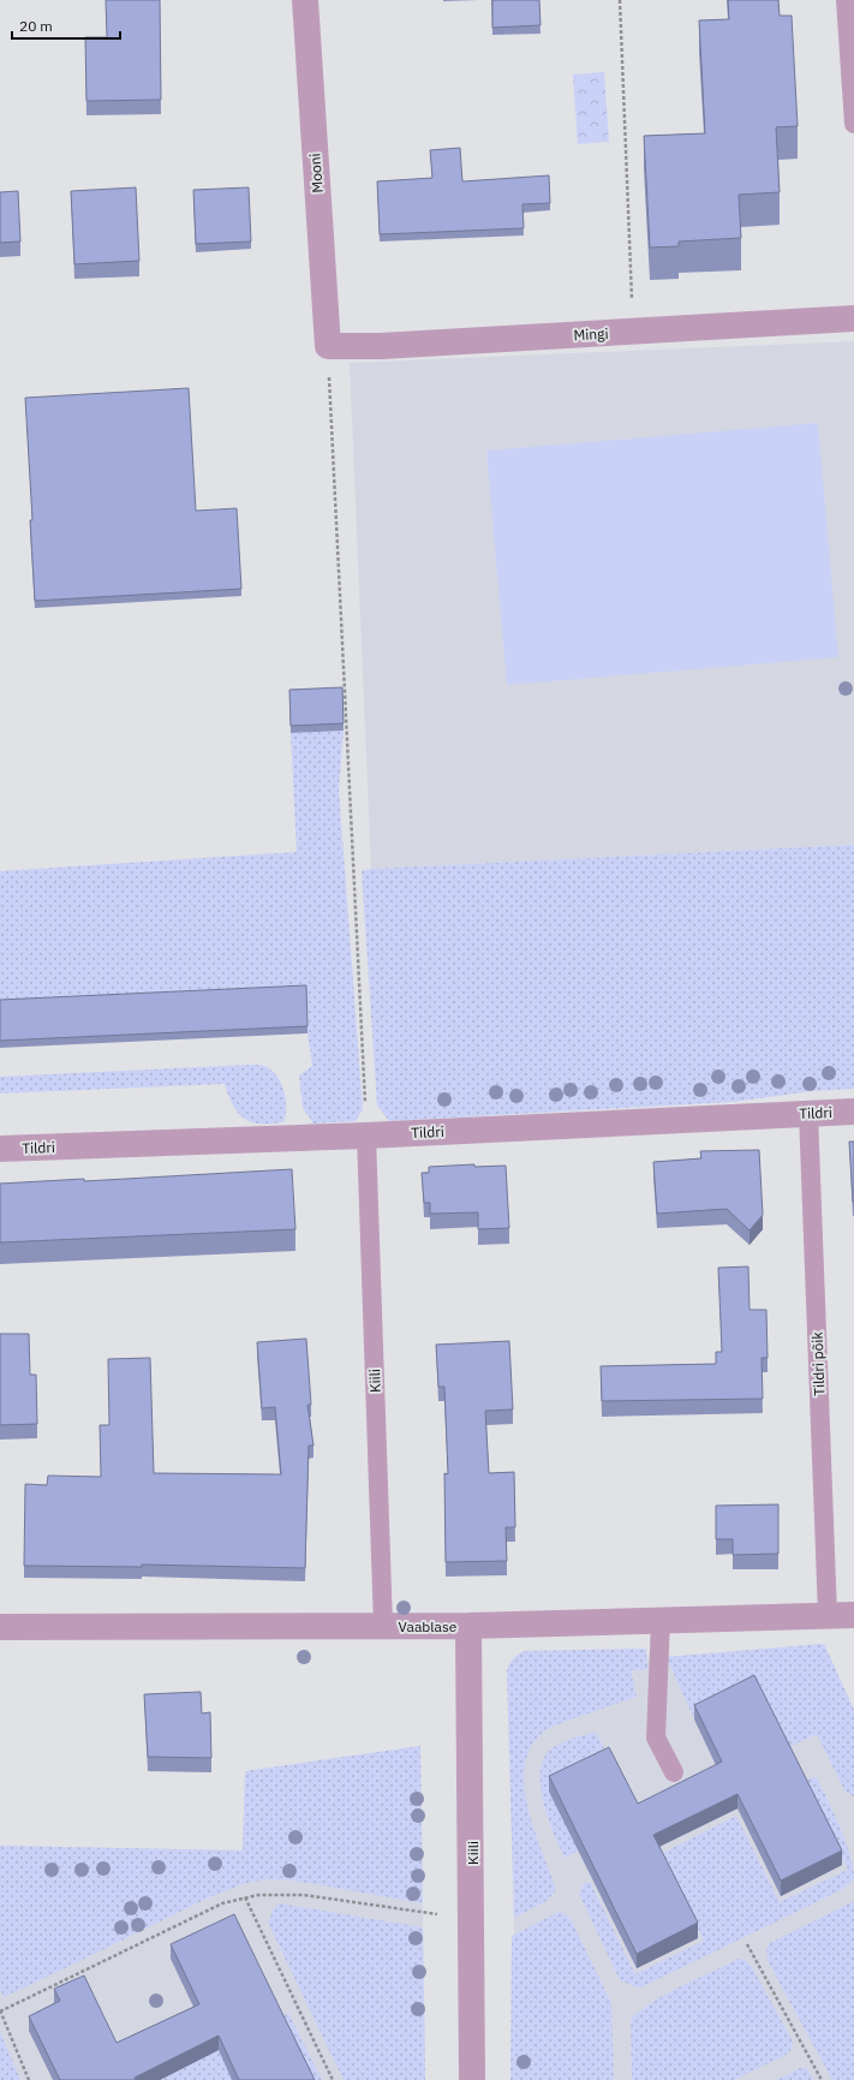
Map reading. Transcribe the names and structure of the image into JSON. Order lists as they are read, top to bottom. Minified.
{"streets":{"street":["Mooni","Mingi","Tildri","Kiili","Vaablase"],"lane":["Tildri põik"]},"crossings":[["Mooni","Mingi"],["Tildri","Tildri põik"],["Tildri","Kiili"],["Tildri põik","Vaablase"],["Kiili","Vaablase"]],"scale_bar":"20 m"}
